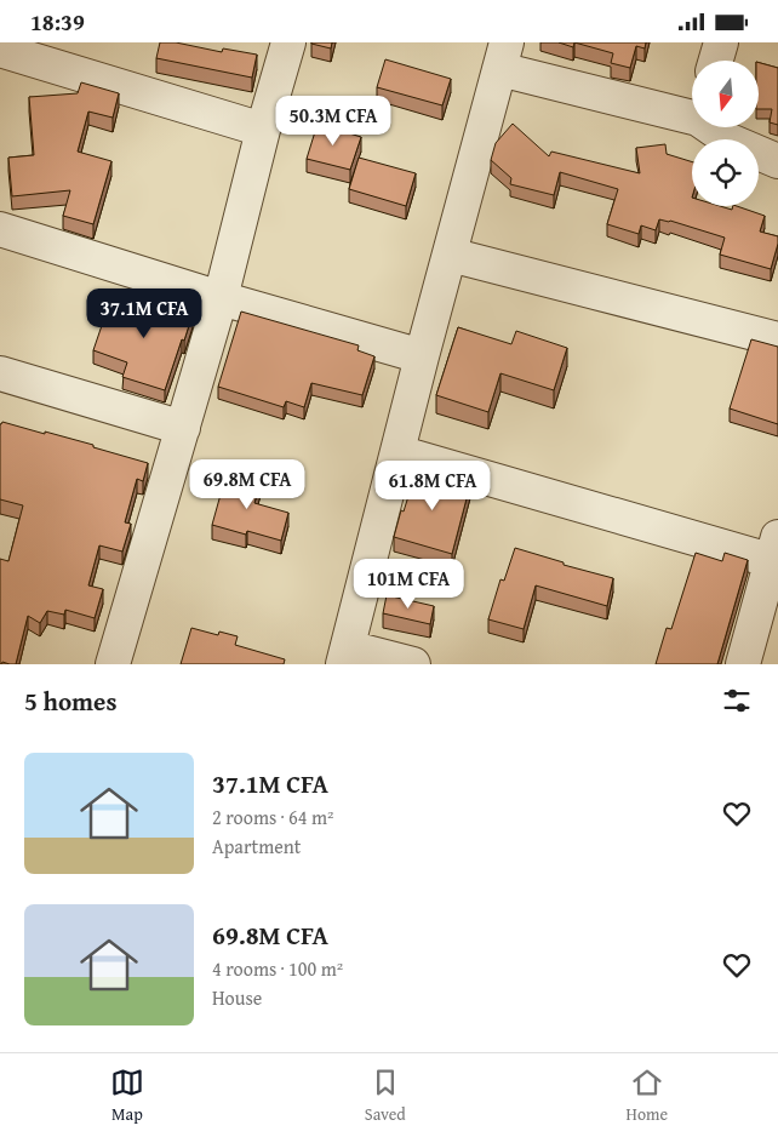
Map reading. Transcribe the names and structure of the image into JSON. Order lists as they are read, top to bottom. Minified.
{"north":"bottom","page":{"status":"18:39","price":["50.3M CFA","37.1M CFA","69.8M CFA","61.8M CFA","101M CFA"],"heading":"5 homes","list":[{"name":"37.1M CFA","note":"2 rooms · 64 m² · Apartment"},{"name":"69.8M CFA","note":"4 rooms · 100 m² · House"}],"tabs":["Map","Saved","Home"]}}
